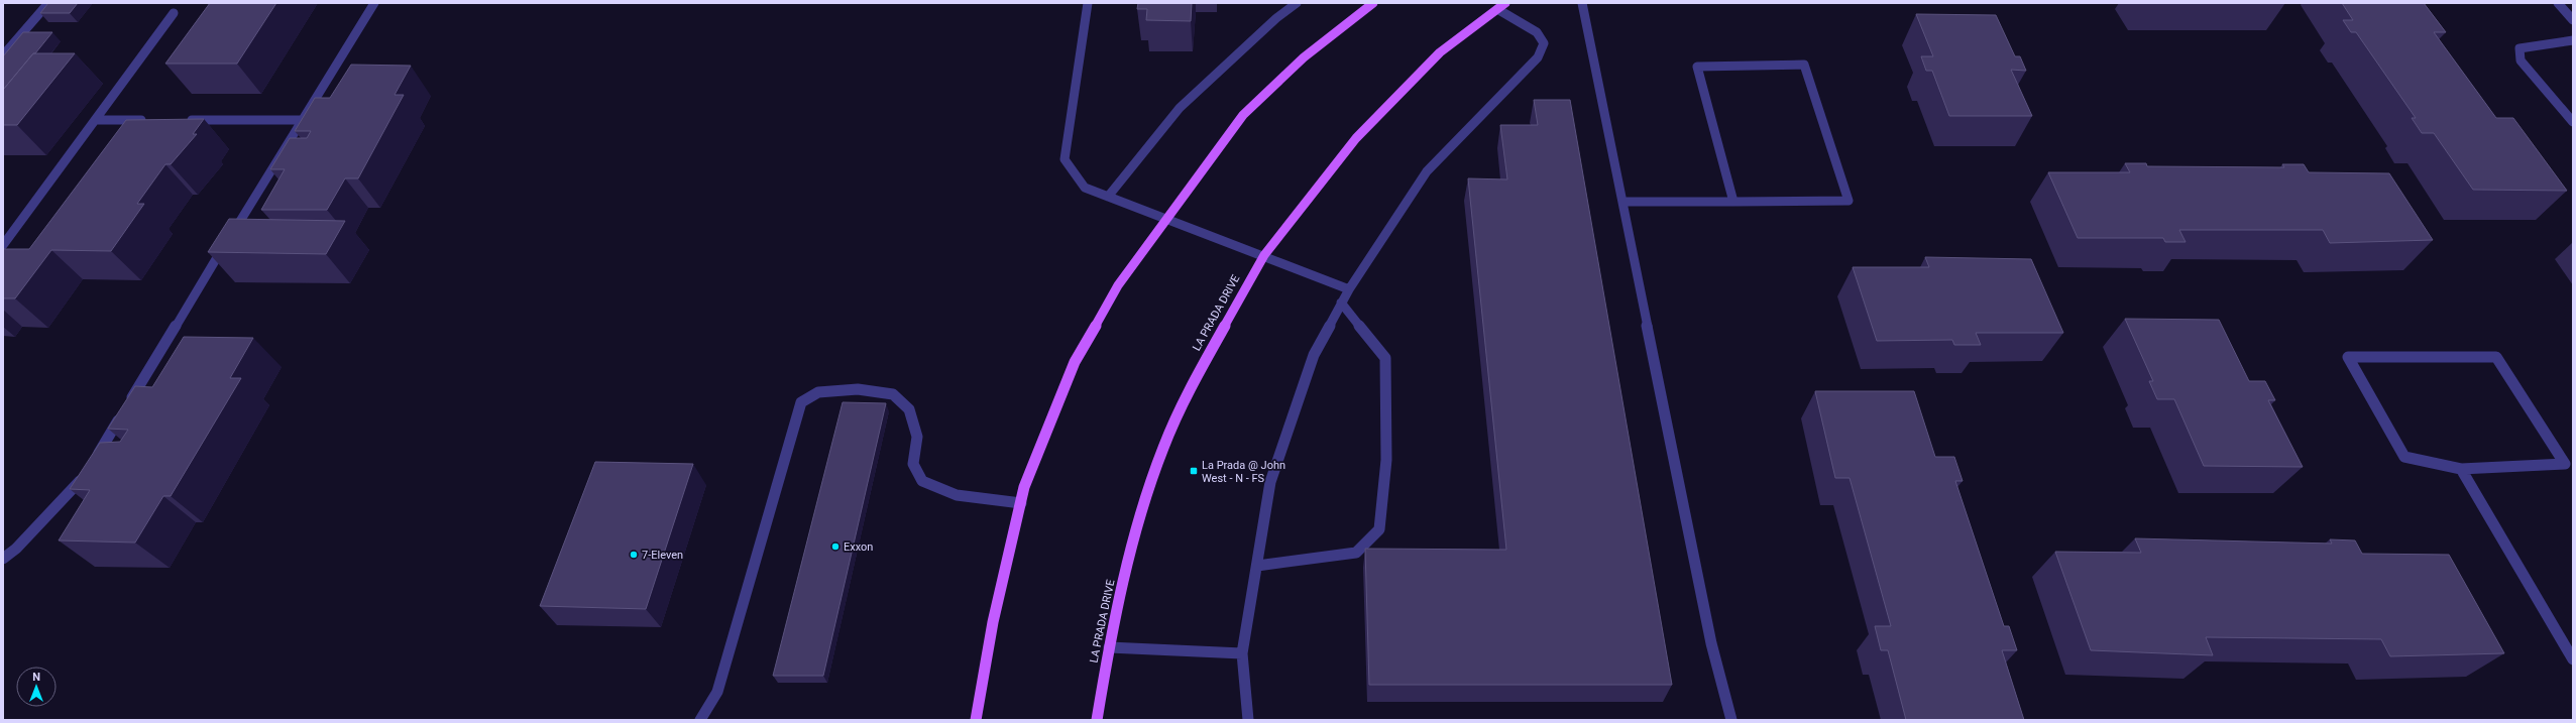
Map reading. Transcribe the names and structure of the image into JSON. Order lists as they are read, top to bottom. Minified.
{"streets":{"main road":["LA PRADA DRIVE"]},"places":{"transit":["La Prada @ John West - N - FS"],"other":["Exxon","7-Eleven"]},"north":"top"}
